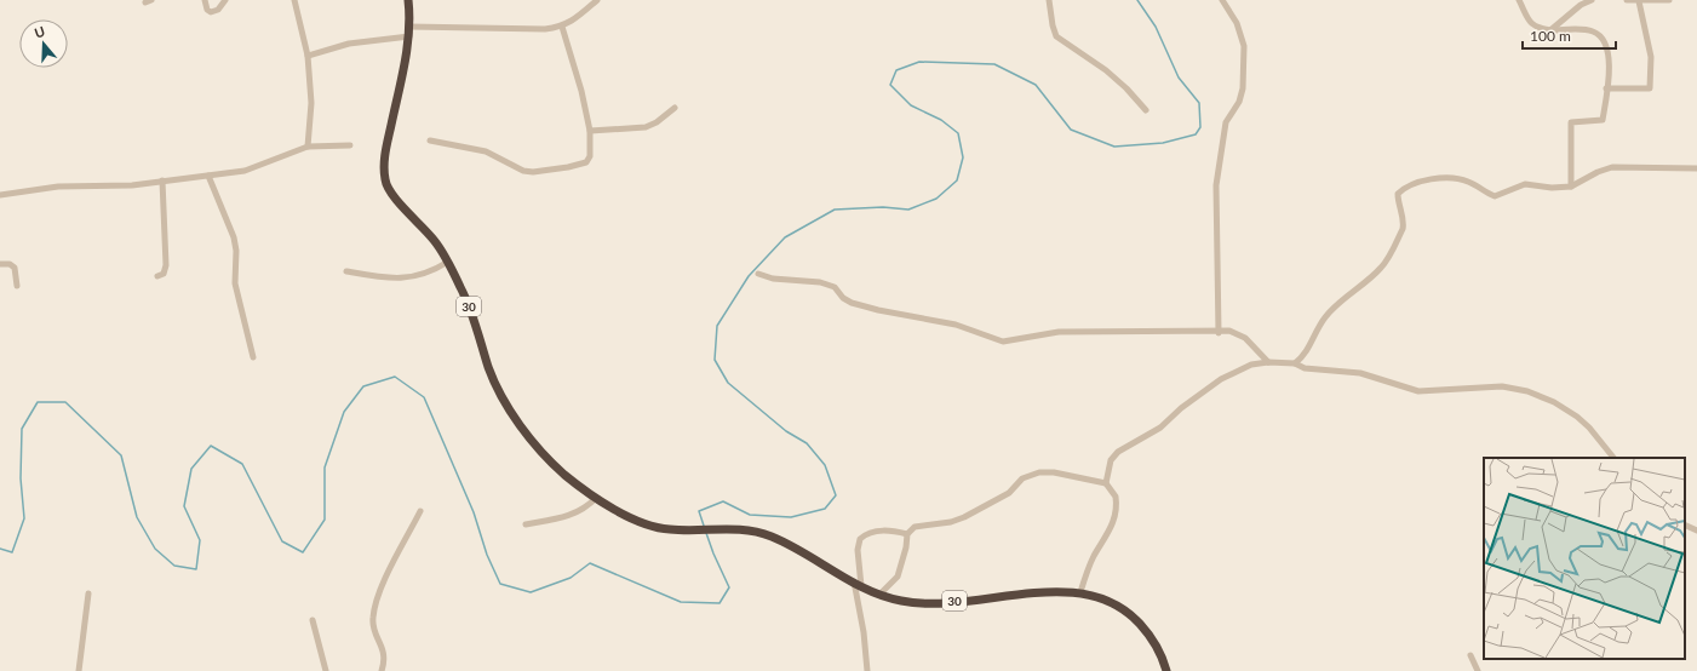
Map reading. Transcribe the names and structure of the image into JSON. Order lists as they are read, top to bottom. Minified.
{"streets":{"highway":["30"]},"scale_bar":"100 m","north":"top"}
